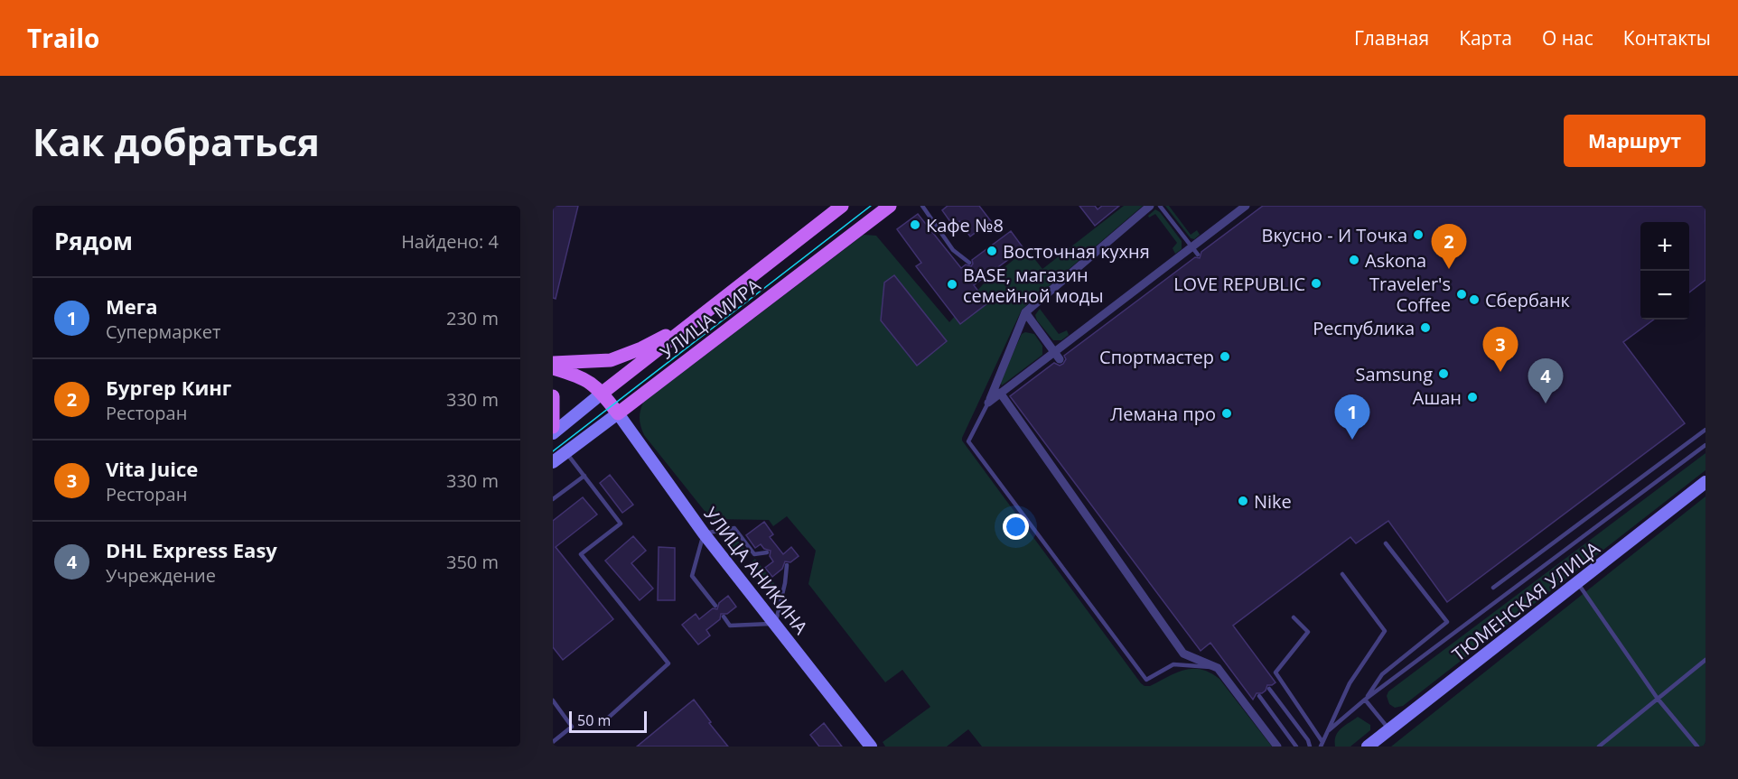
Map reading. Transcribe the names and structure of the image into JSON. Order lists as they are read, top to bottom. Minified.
{"streets":{"main road":["УЛИЦА МИРА"],"street":["УЛИЦА АНИКИНА","ТЮМЕНСКАЯ УЛИЦА"]},"crossings":[["УЛИЦА МИРА","УЛИЦА АНИКИНА"]],"places":["Кафе №8","Вкусно - И Точка","Восточная кухня","Askona","LOVE REPUBLIC","BASE, магазин семейной моды","Traveler's Coffee","Сбербанк","Республика","Спортмастер","Samsung","Ашан","Лемана про","Nike"],"scale_bar":"50 m","page":{"header":"Trailo","nav":["Главная","Карта","О нас","Контакты"],"buttons":"Маршрут","title":"Как добраться","heading":["Рядом","Найдено: 4"],"map_buttons":["+","−"],"pins":["2","3","4","1"],"list":[{"mark":"1","name":"Мега","note":"Супермаркет","value":"230 m"},{"mark":"2","name":"Бургер Кинг","note":"Ресторан","value":"330 m"},{"mark":"3","name":"Vita Juice","note":"Ресторан","value":"330 m"},{"mark":"4","name":"DHL Express Easy","note":"Учреждение","value":"350 m"}],"scale":"50 m"}}
